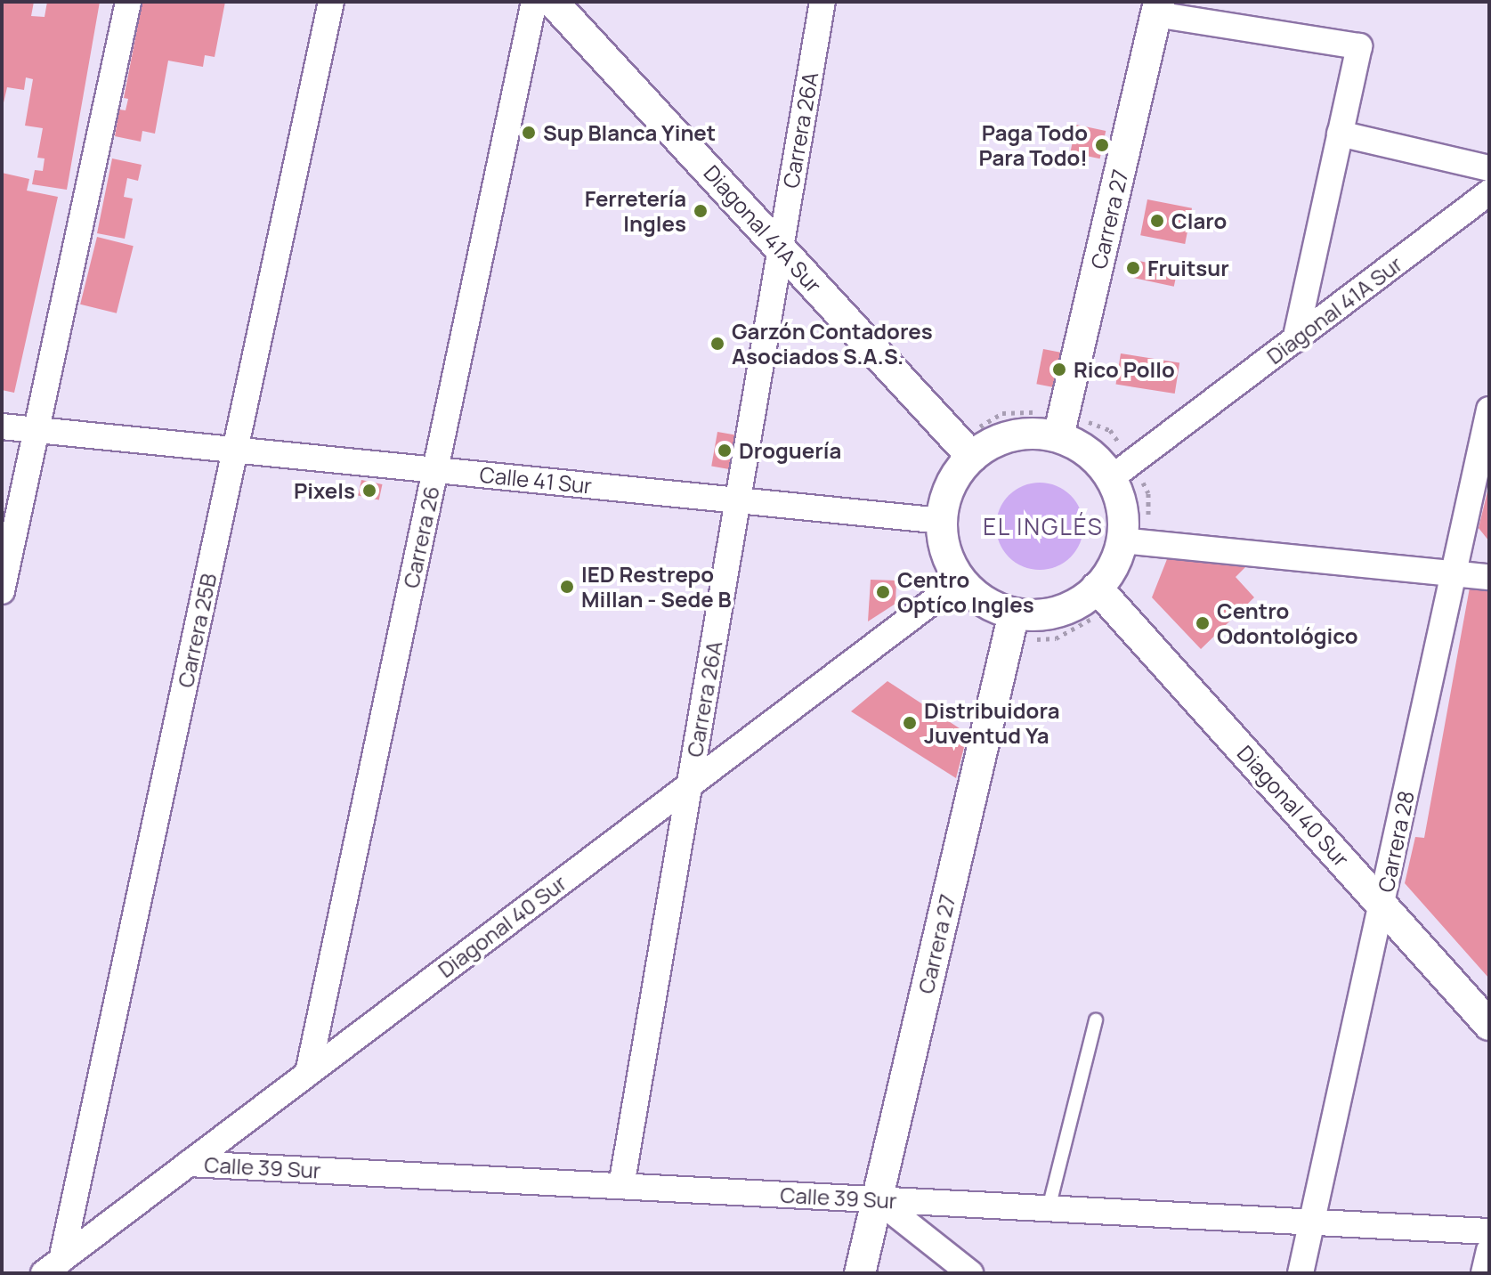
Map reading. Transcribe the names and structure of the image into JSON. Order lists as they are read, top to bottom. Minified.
{"streets":{"street":["Carrera 26A","Carrera 27","Diagonal 41A Sur","Calle 41 Sur","Carrera 26","Carrera 25B","Diagonal 40 Sur","Carrera 28","Calle 39 Sur"]},"crossings":[["Carrera 26A","Diagonal 41A Sur"],["Carrera 26A","Calle 41 Sur"],["Carrera 26A","Diagonal 40 Sur"],["Carrera 26A","Calle 39 Sur"],["Carrera 27","Diagonal 41A Sur"],["Carrera 27","Calle 41 Sur"],["Carrera 27","Diagonal 40 Sur"],["Carrera 27","Calle 39 Sur"],["Diagonal 41A Sur","Calle 41 Sur"],["Diagonal 41A Sur","Diagonal 40 Sur"],["Calle 41 Sur","Carrera 26"],["Calle 41 Sur","Carrera 25B"],["Calle 41 Sur","Diagonal 40 Sur"],["Carrera 26","Diagonal 40 Sur"],["Carrera 25B","Diagonal 40 Sur"],["Diagonal 40 Sur","Carrera 28"],["Diagonal 40 Sur","Calle 39 Sur"],["Carrera 28","Calle 39 Sur"]],"districts":["EL INGLÉS"],"places":["Sup Blanca Yinet","Paga Todo Para Todo!","Ferretería Ingles","Claro","Fruitsur","Garzón Contadores Asociados S.A.S.","Rico Pollo","Droguería","Pixels","IED Restrepo Millan - Sede B","Centro Optíco Ingles","Centro Odontológico","Distribuidora Juventud Ya"]}
